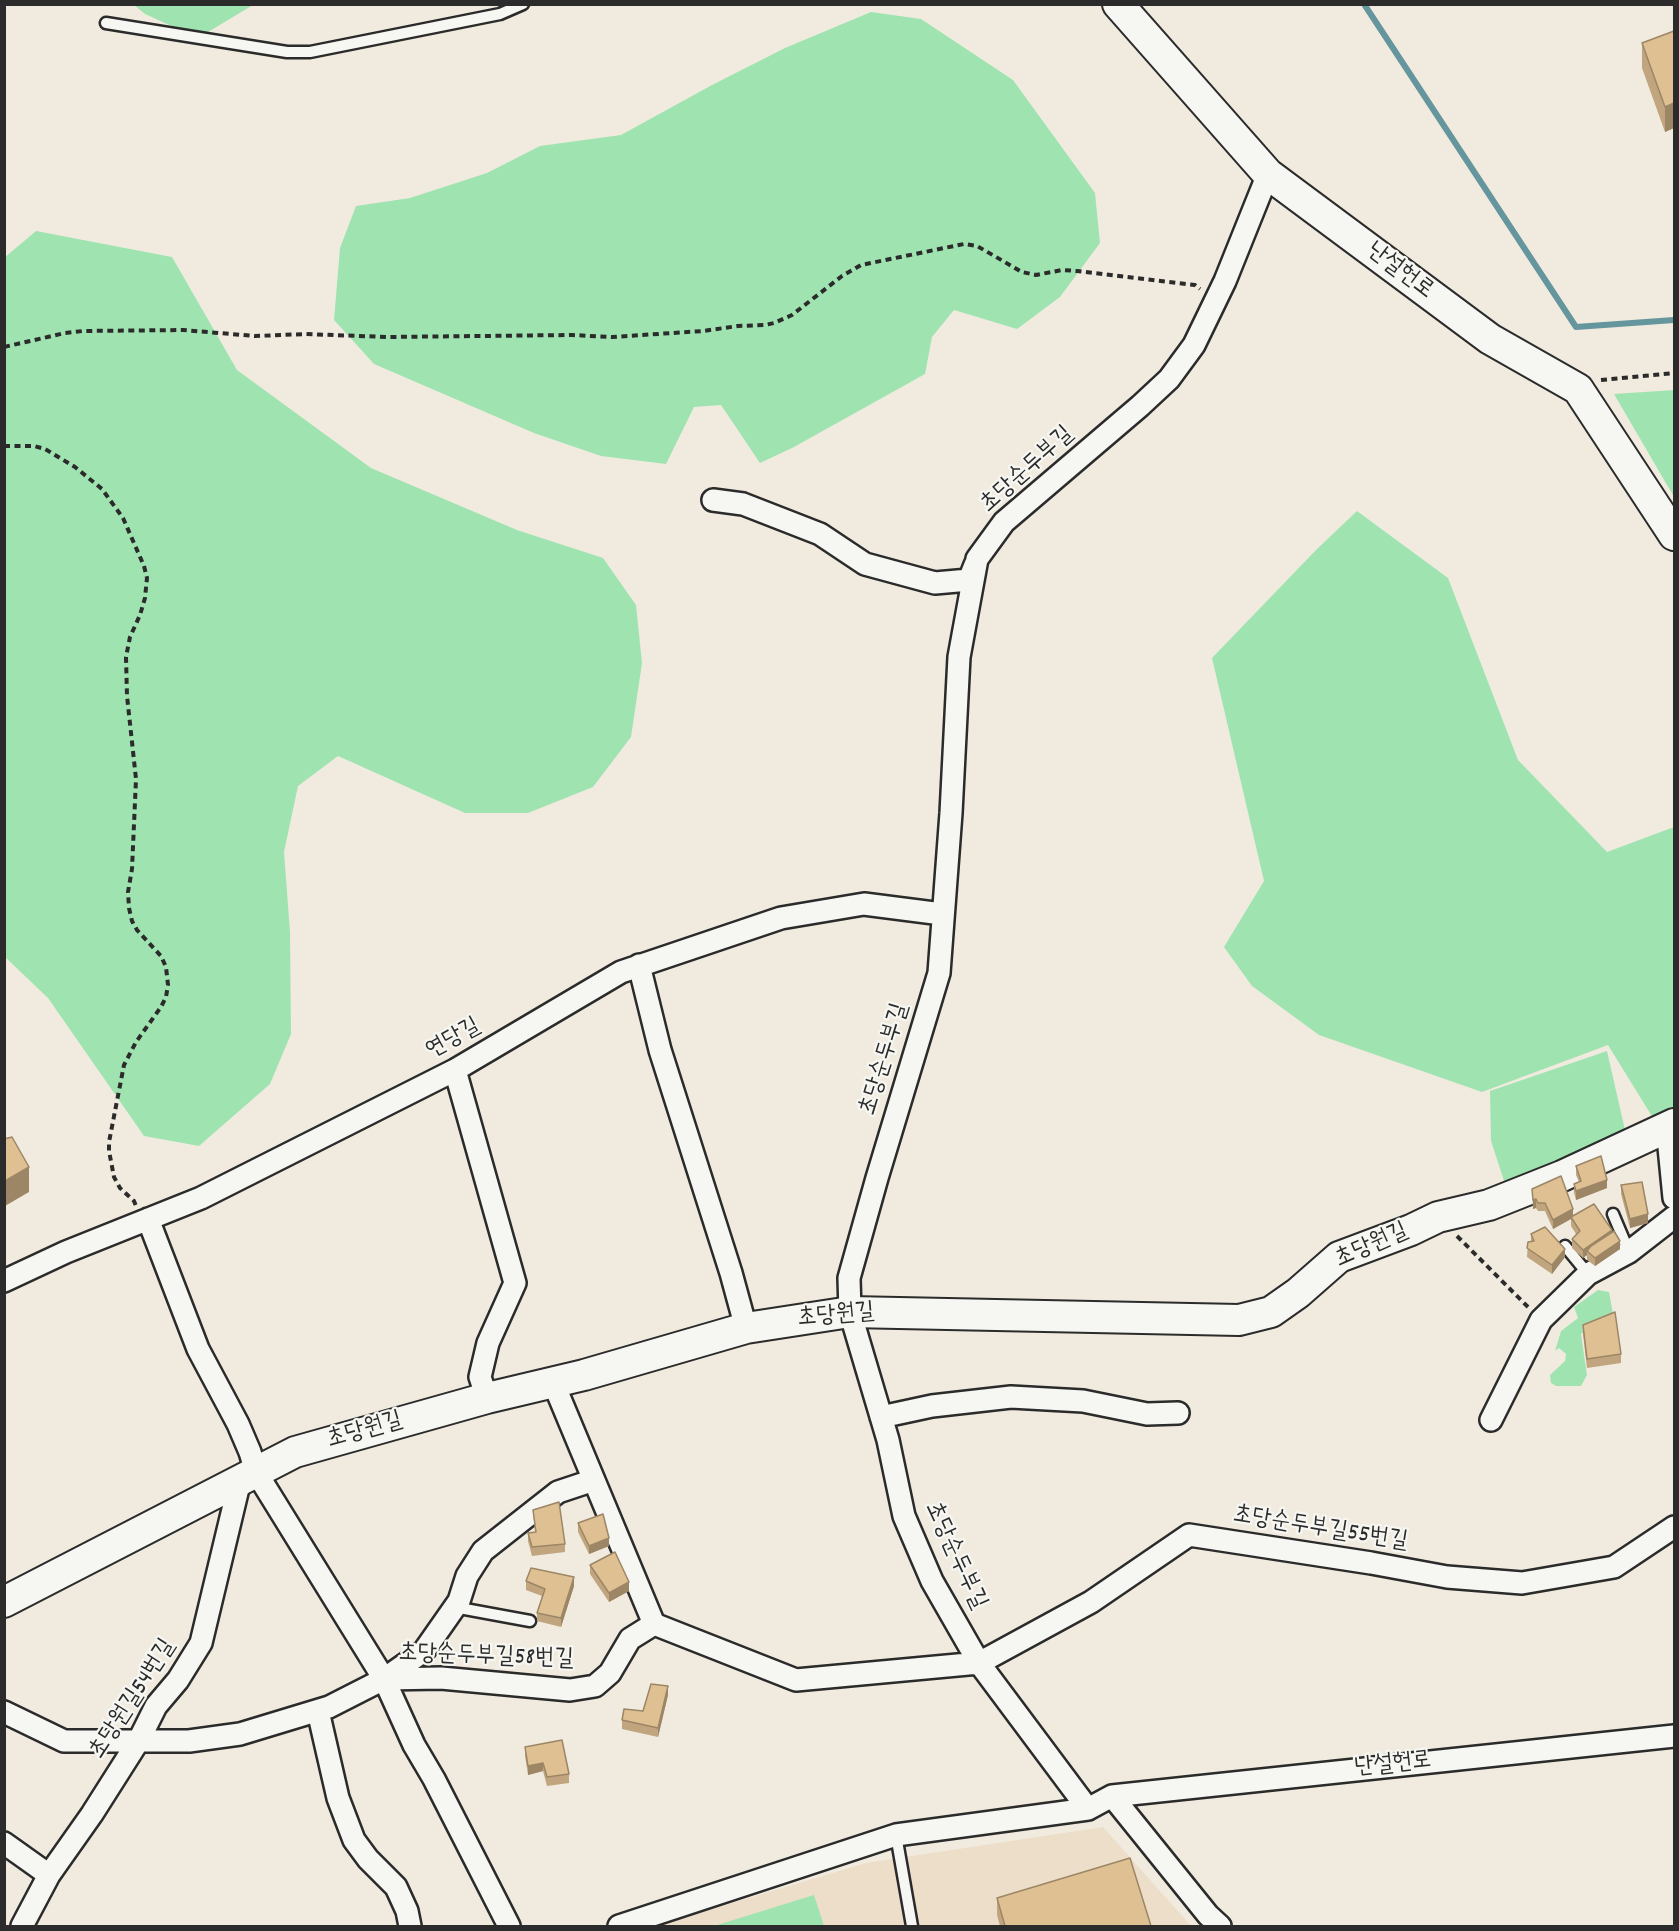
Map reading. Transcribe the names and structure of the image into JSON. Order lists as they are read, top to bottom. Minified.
{"streets":{"street":["난설헌로","초당순두부길","연당길","초당원길","초당순두부길55번길","초당순두부길58번길","초당원길54번길"]},"crossings":[["난설헌로","초당순두부길"],["초당순두부길","연당길"],["초당순두부길","초당원길"],["초당순두부길","초당순두부길55번길"],["초당원길","초당원길54번길"],["초당순두부길58번길","초당원길54번길"]]}
